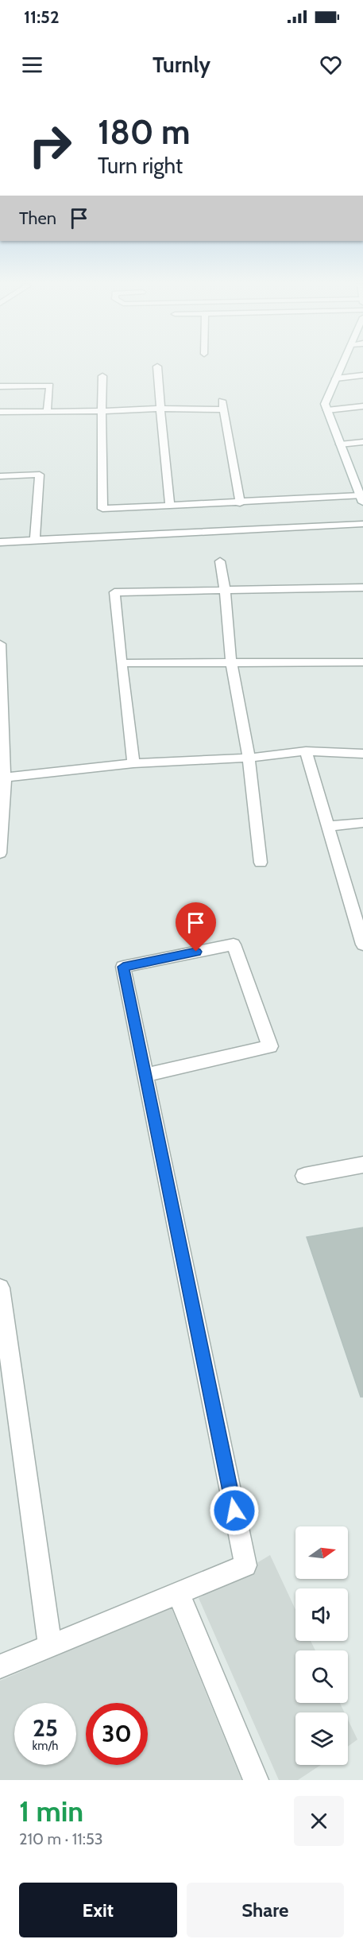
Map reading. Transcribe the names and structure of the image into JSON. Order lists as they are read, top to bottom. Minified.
{"north":"right","page":{"status":"11:52","header":"Turnly","turn":["180 m","Turn right"],"then":"Then","speed":"25 km/h","limit":"30","heading":["1 min","210 m · 11:53"],"buttons":["Exit","Share"]}}
